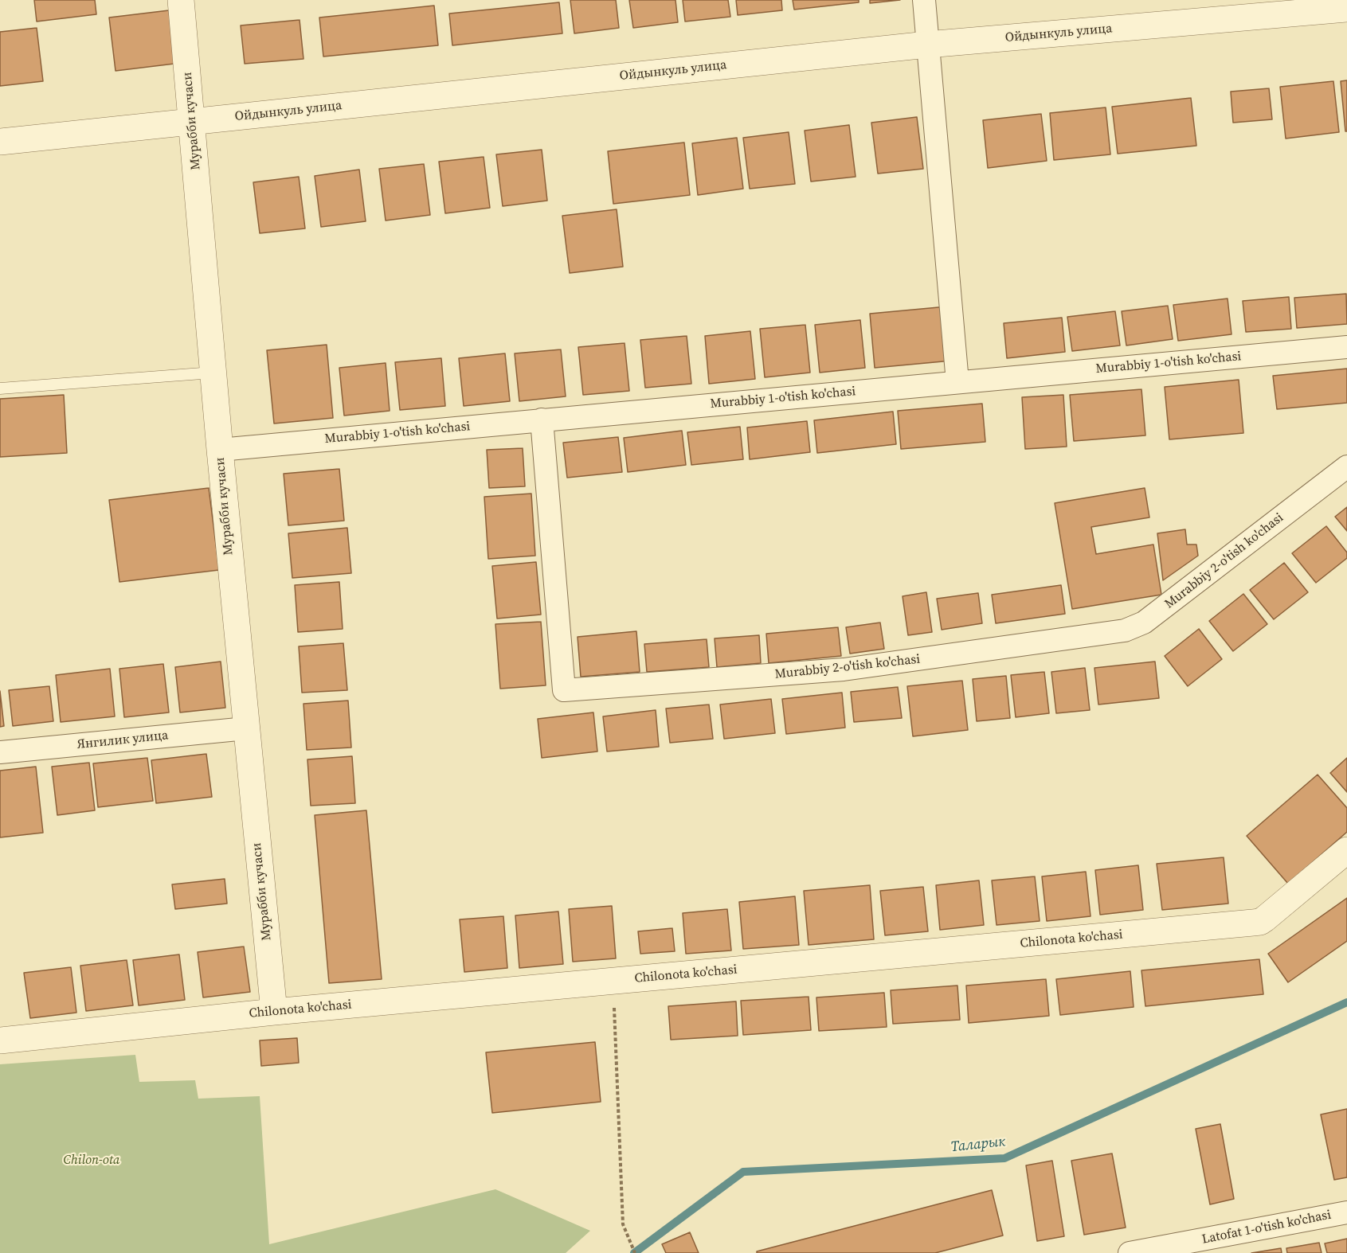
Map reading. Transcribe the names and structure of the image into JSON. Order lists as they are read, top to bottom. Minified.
{"streets":{"street":["Ойдынкуль улица","Мурабби кучаси","Murabbiy 1-o'tish ko'chasi","Murabbiy 2-o'tish ko'chasi","Янгилик улица","Chilonota ko'chasi","Latofat 1-o'tish ko'chasi"]},"crossings":[["Ойдынкуль улица","Мурабби кучаси"],["Мурабби кучаси","Murabbiy 1-o'tish ko'chasi"],["Мурабби кучаси","Янгилик улица"],["Мурабби кучаси","Chilonota ko'chasi"],["Murabbiy 1-o'tish ko'chasi","Murabbiy 2-o'tish ko'chasi"]],"water":["Таларык"],"parks":["Chilon-ota"]}
